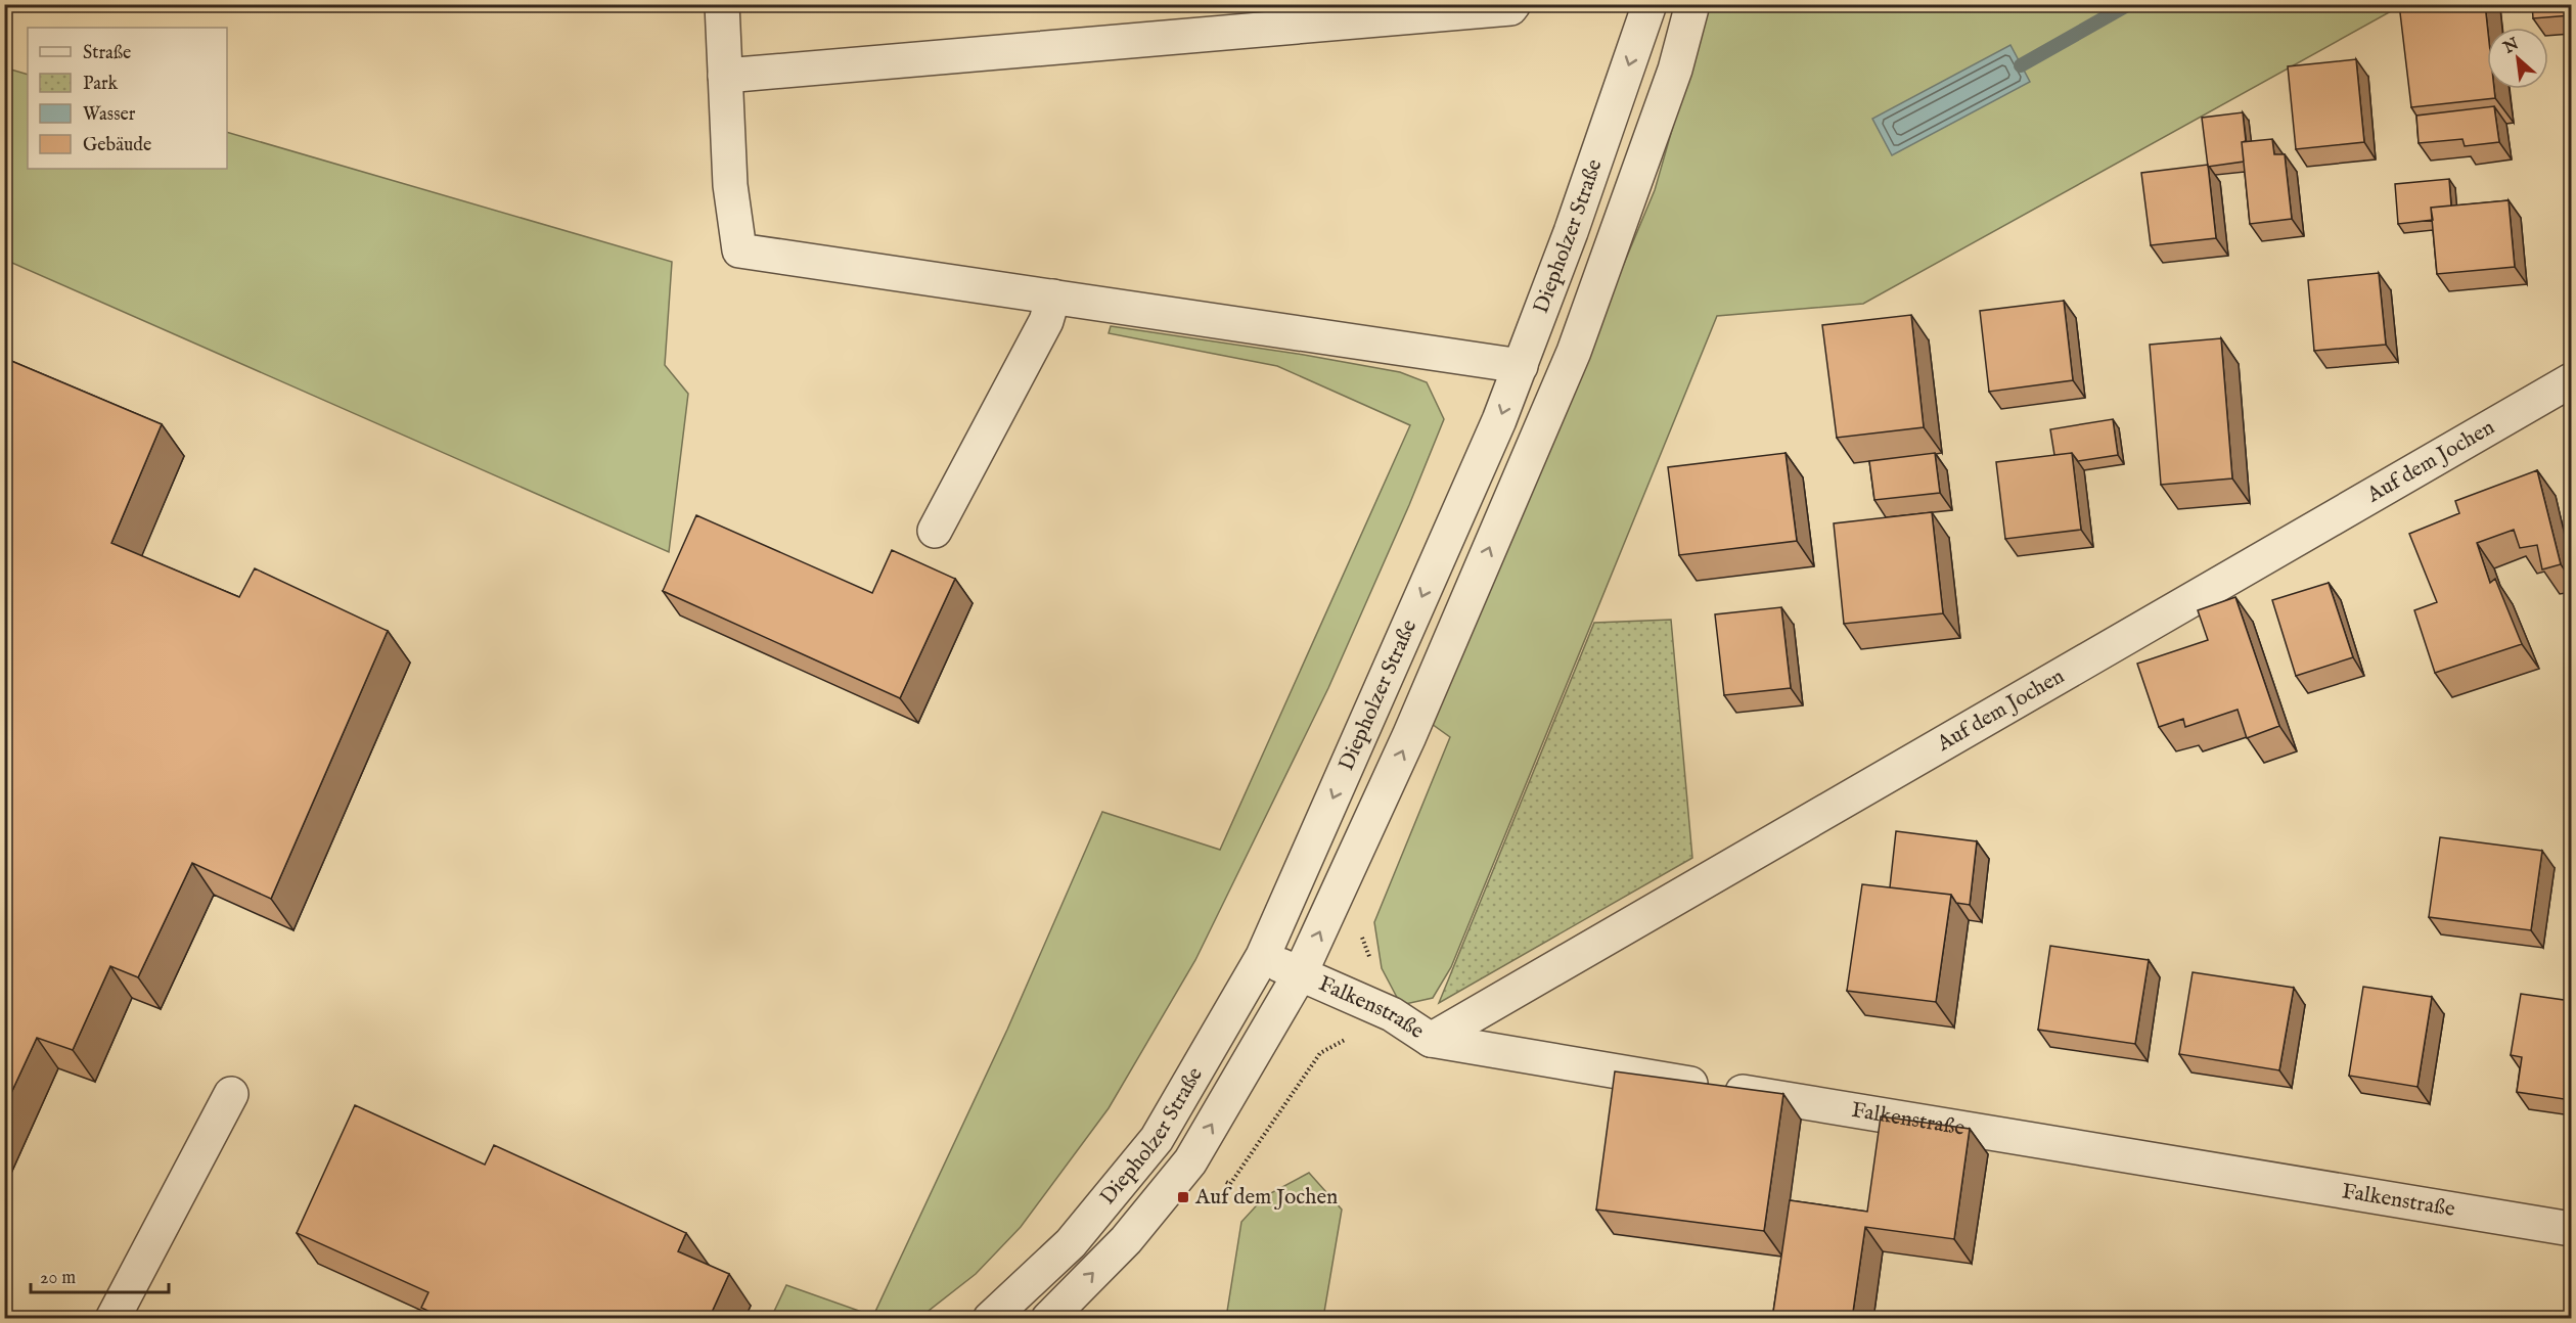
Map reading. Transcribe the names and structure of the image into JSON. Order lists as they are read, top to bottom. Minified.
{"streets":{"street":["Diepholzer Straße","Auf dem Jochen","Falkenstraße"]},"crossings":[["Diepholzer Straße","Falkenstraße"],["Auf dem Jochen","Falkenstraße"]],"places":{"transit":["Auf dem Jochen"]},"legend":["Straße","Park","Wasser","Gebäude"],"scale_bar":"20 m","north":"top left"}
